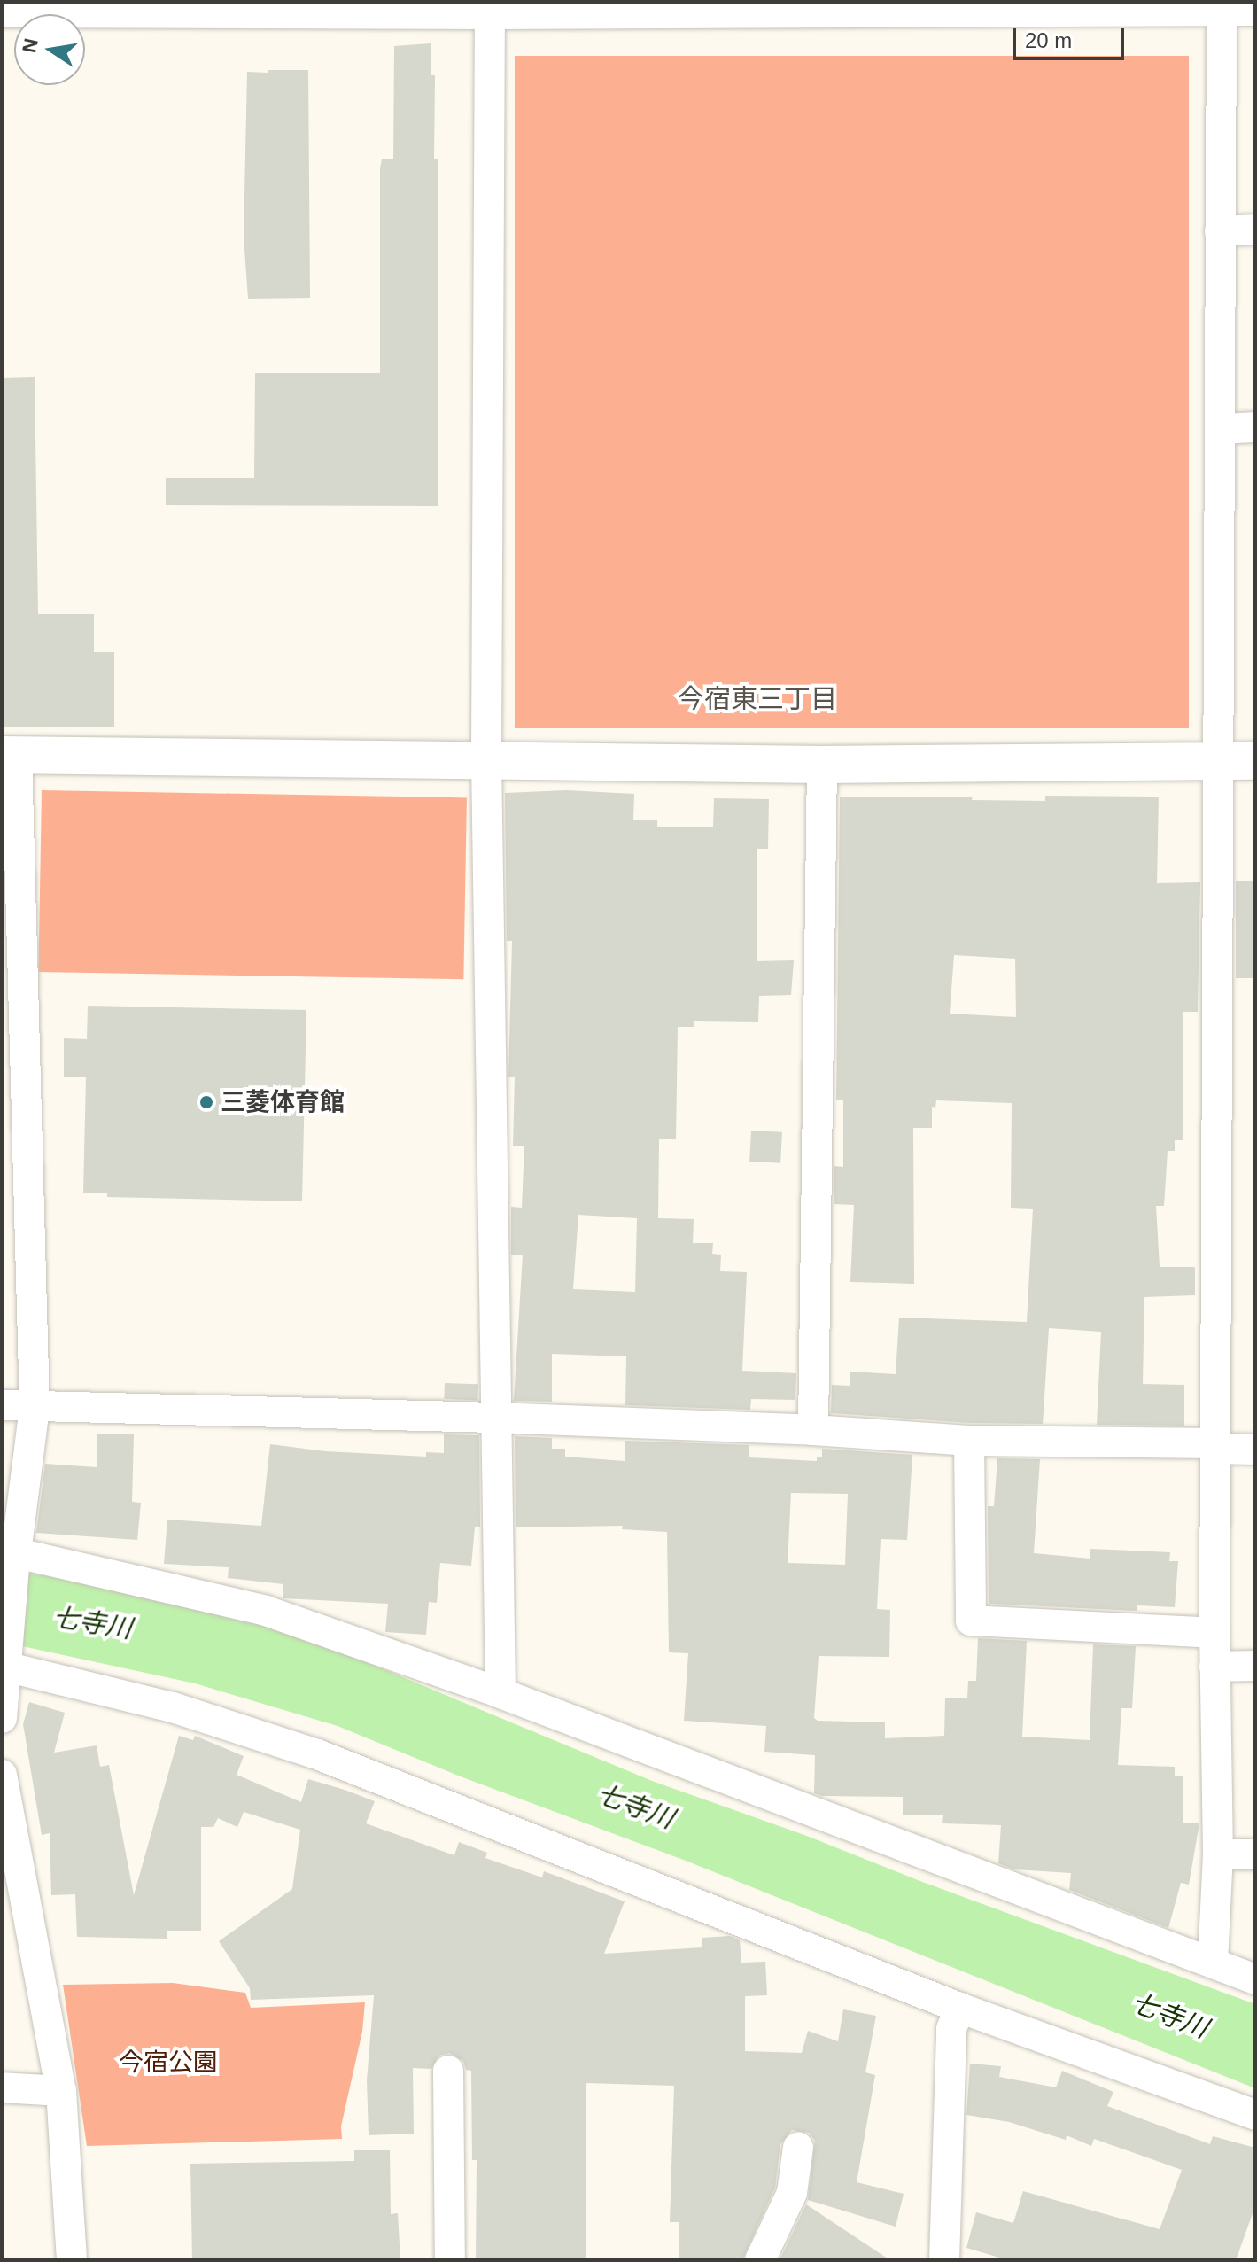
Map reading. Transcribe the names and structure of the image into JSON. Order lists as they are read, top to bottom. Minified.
{"districts":["今宿東三丁目"],"water":["七寺川"],"parks":["今宿公園"],"places":["三菱体育館"],"scale_bar":"20 m","north":"left"}
